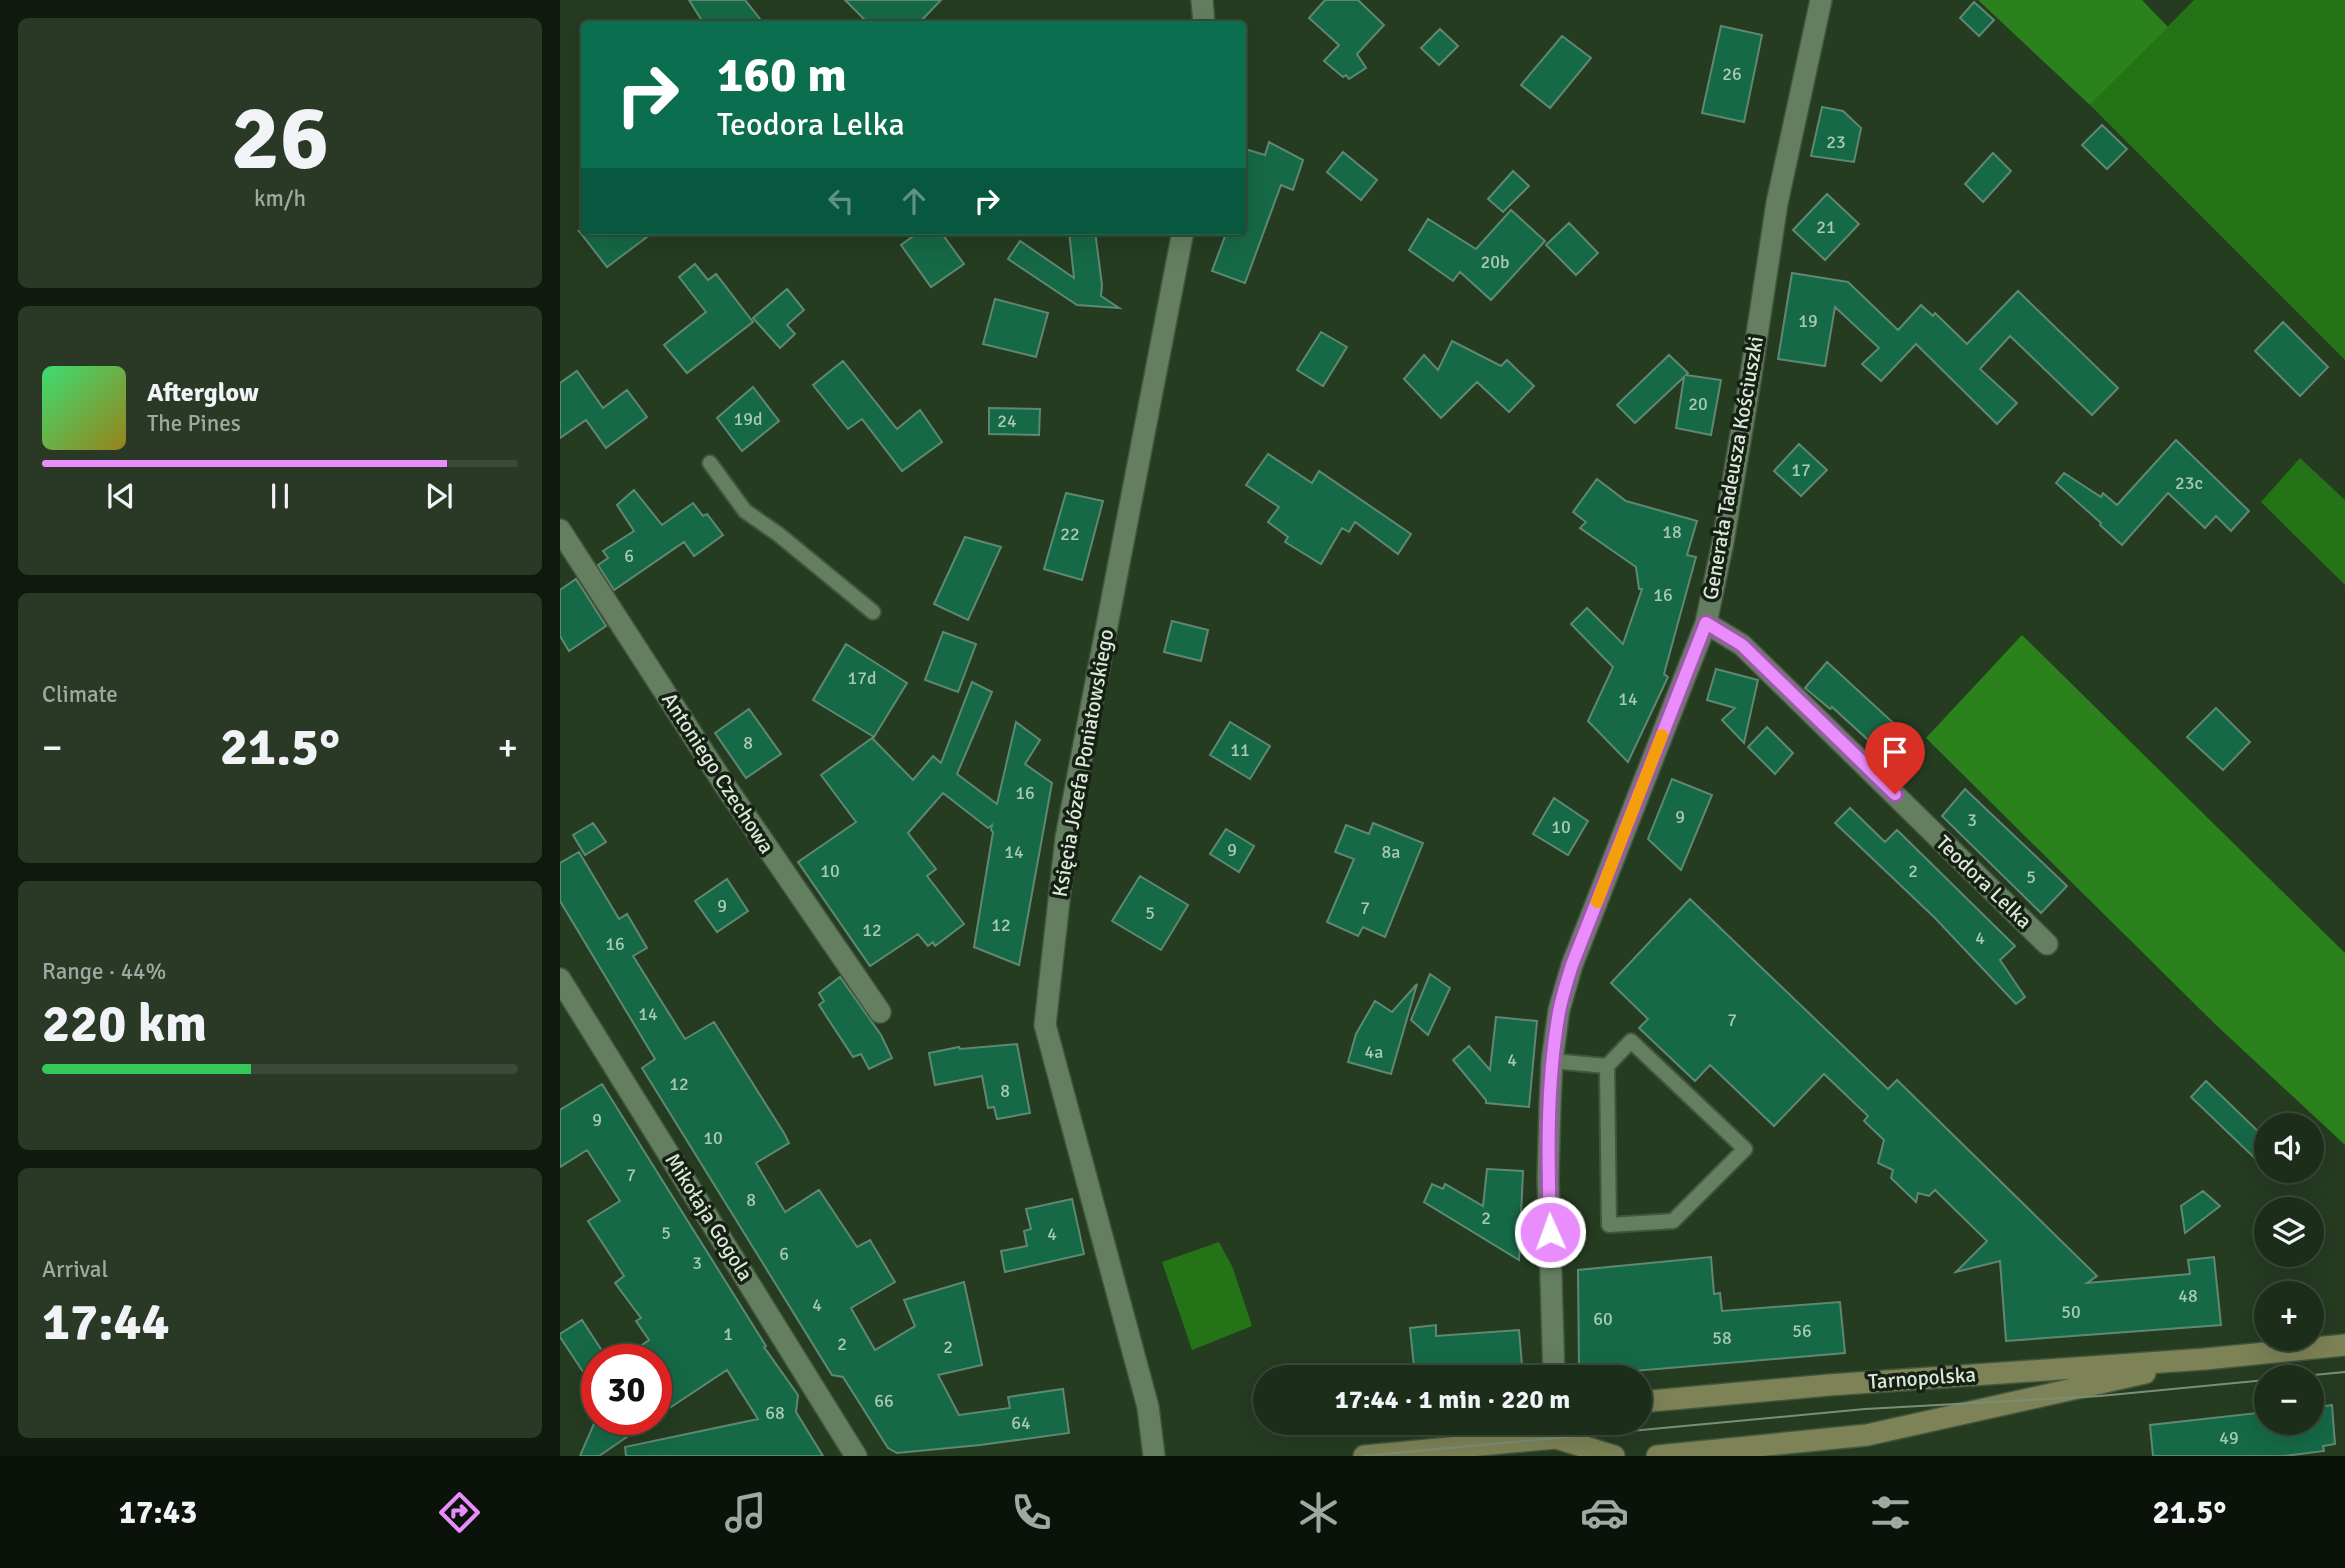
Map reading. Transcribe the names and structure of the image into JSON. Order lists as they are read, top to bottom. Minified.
{"streets":{"main road":["Tarnopolska"],"street":["Generała Tadeusza Kościuszki","Księcia Józefa Poniatowskiego","Antoniego Czechowa","Teodora Lelka","Mikołaja Gogola"]},"crossings":[["Generała Tadeusza Kościuszki","Teodora Lelka"]],"house_numbers":["26","23","21","20b","19","20","19d","24","17","23c","18","22","6","16","17d","14","8","11","16","9","3","10","9","14","8a","10","2","5","9","7","5","12","12","4","16","14","7","4a","4","12","8","9","10","7","8","2","5","4","6","3","48","4","50","60","56","1","58","2","2","66","68","64","49"],"page":{"tile":[["26","km/h"],"Climate",["Range · 44%","220 km"],["Arrival","17:44"]],"turn":["160 m","Teodora Lelka"],"song":["Afterglow","The Pines"],"heat":["−","21.5°","+"],"map_buttons":["+","−"],"limit":"30","trip":"17:44 · 1 min · 220 m","tabs":["17:43","21.5°"]}}
